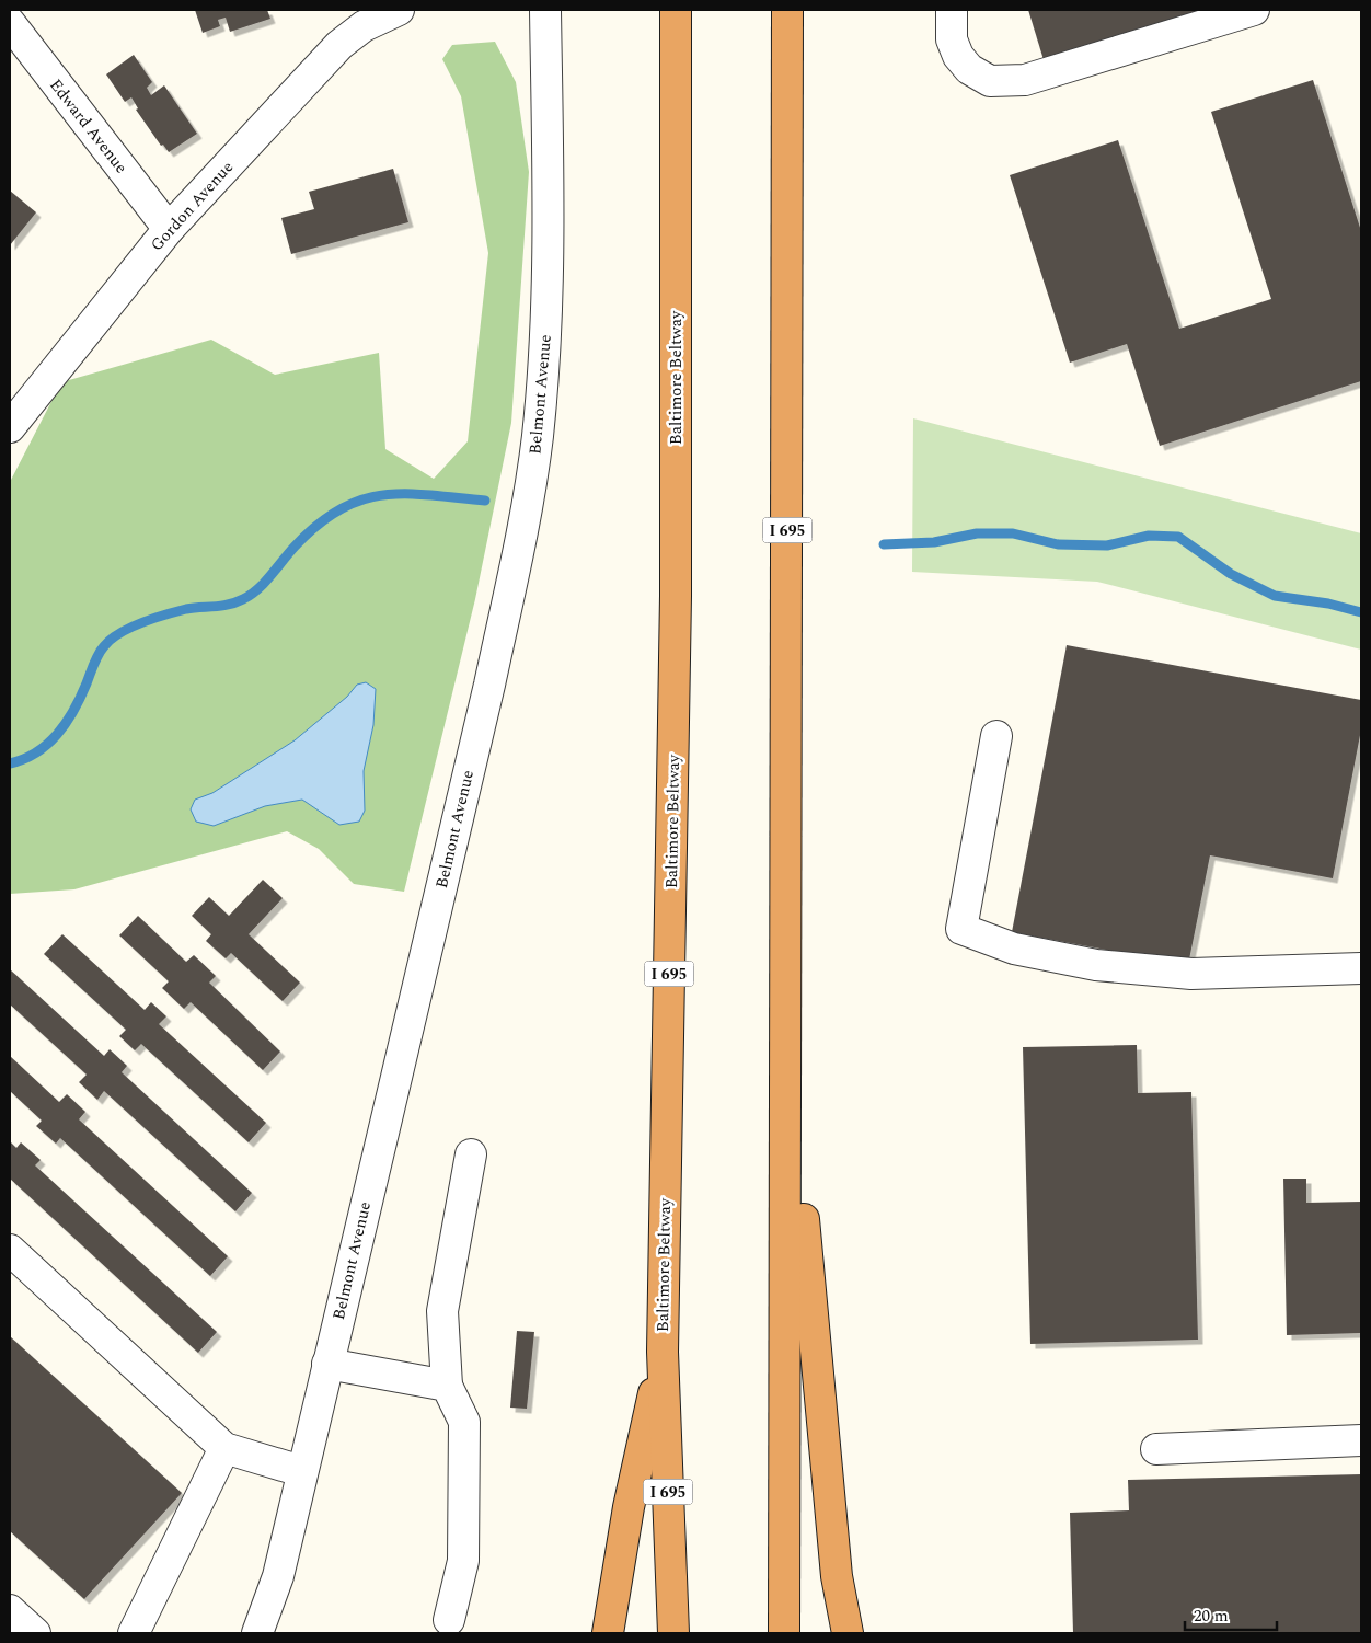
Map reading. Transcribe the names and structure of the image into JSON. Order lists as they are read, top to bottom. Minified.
{"streets":{"highway":["Baltimore Beltway","I 695"],"street":["Edward Avenue","Gordon Avenue","Belmont Avenue"]},"crossings":[["Edward Avenue","Gordon Avenue"]],"scale_bar":"20 m"}
